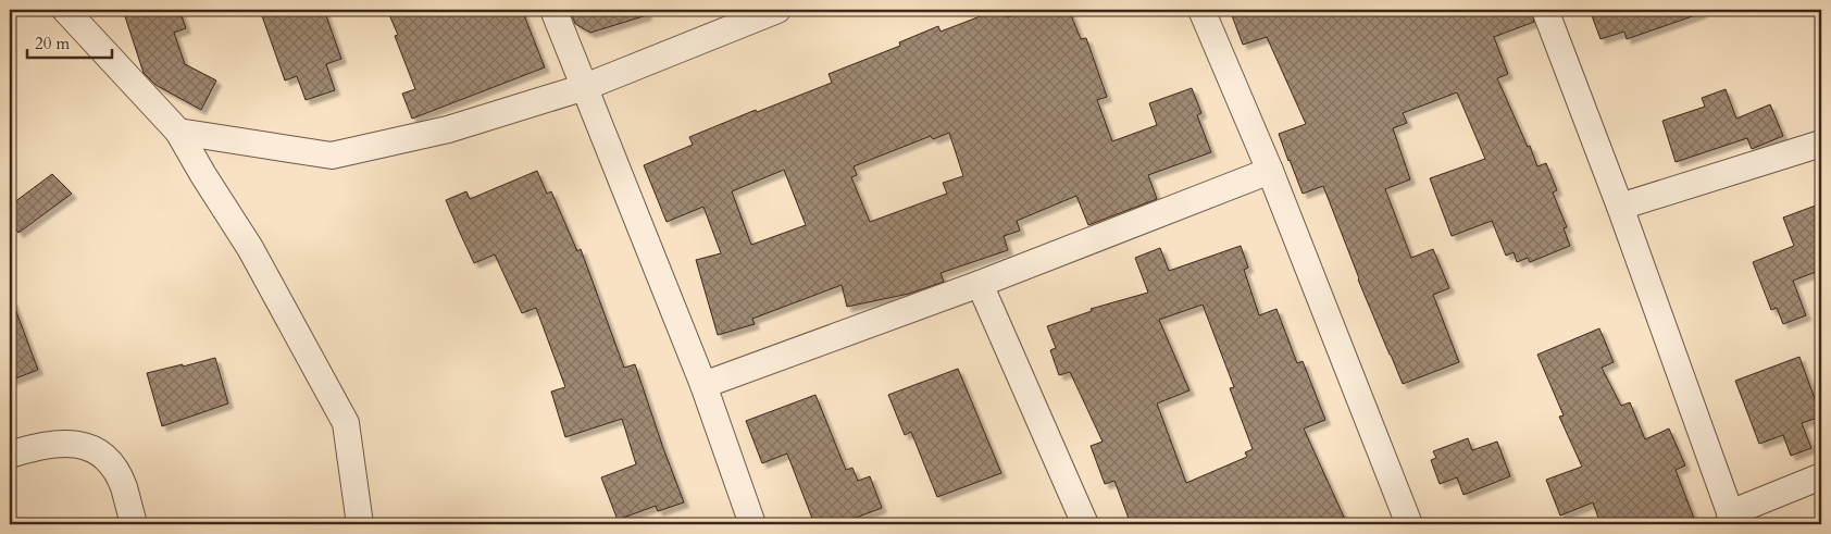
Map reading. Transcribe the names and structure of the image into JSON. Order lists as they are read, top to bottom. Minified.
{"scale_bar":"20 m"}
